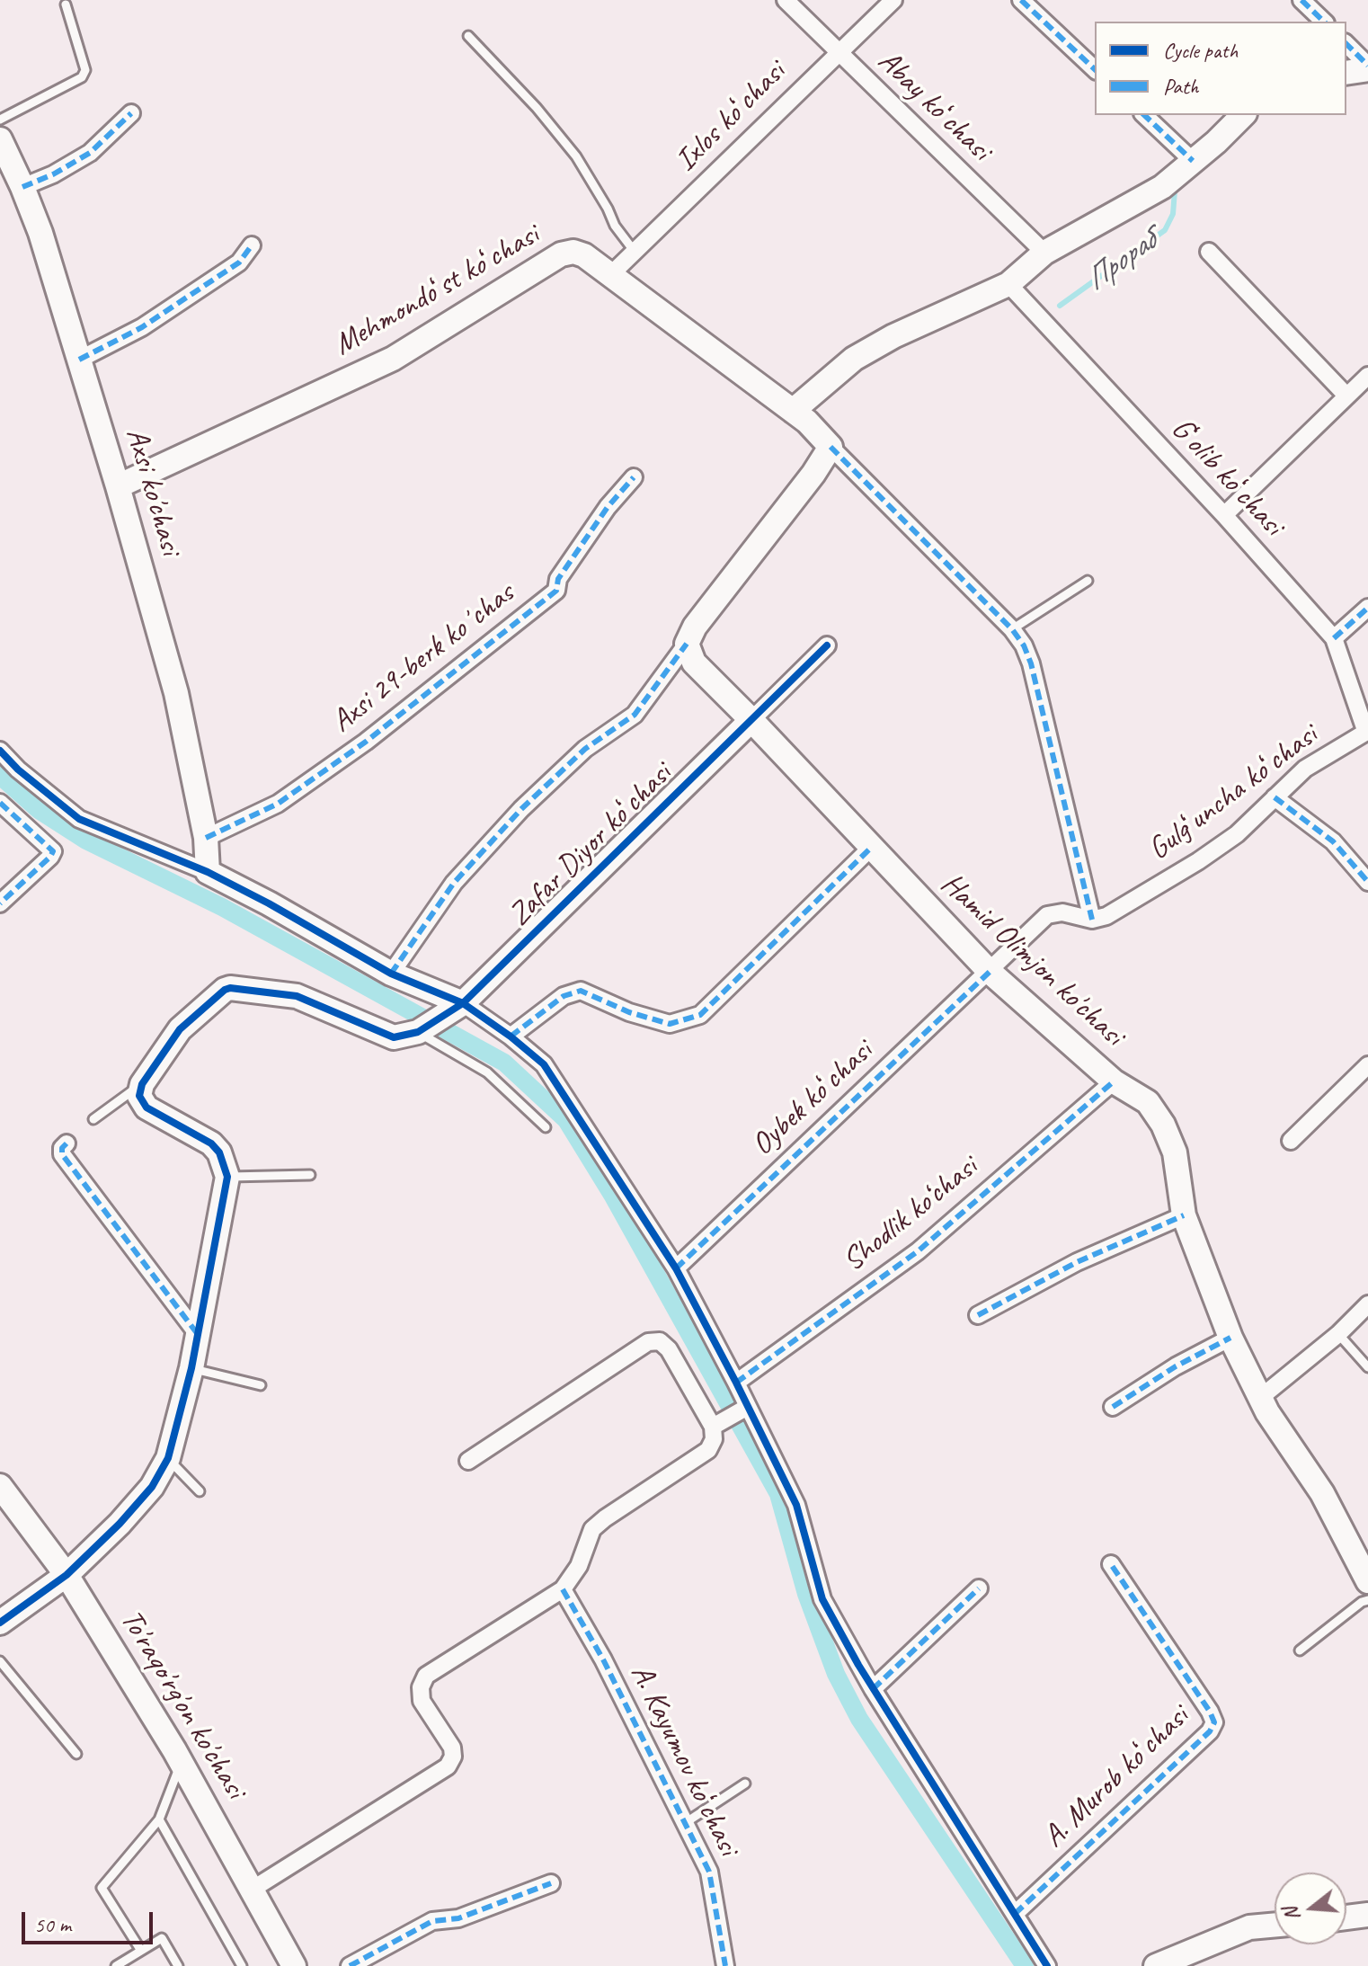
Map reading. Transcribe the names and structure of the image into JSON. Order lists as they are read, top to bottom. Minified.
{"streets":{"street":["Abay koʻchasi","Ixlos koʻchasi","Mehmondoʻst koʻchasi","Gʻolib koʻchasi","Axsi ko'chasi","Аxsi 29-berk koʼchas","Gulgʻuncha koʻchasi","Zafar Diyor koʻchasi","Hamid Olimjon ko'chasi","Oybek koʻchasi","Shodlik ko‘chasi","To'raqo'rg'on ko'chasi","A. Kayumov koʻchasi","A. Murob koʻchasi"]},"crossings":[["Abay koʻchasi","Ixlos koʻchasi"],["Ixlos koʻchasi","Mehmondoʻst koʻchasi"],["Mehmondoʻst koʻchasi","Axsi ko'chasi"],["Gʻolib koʻchasi","Gulgʻuncha koʻchasi"],["Axsi ko'chasi","Аxsi 29-berk koʼchas"],["Zafar Diyor koʻchasi","Hamid Olimjon ko'chasi"],["Hamid Olimjon ko'chasi","Oybek koʻchasi"],["Hamid Olimjon ko'chasi","Shodlik ko‘chasi"]],"water":["Прораб"],"legend":["Cycle path","Path"],"scale_bar":"50 m","north":"left"}
